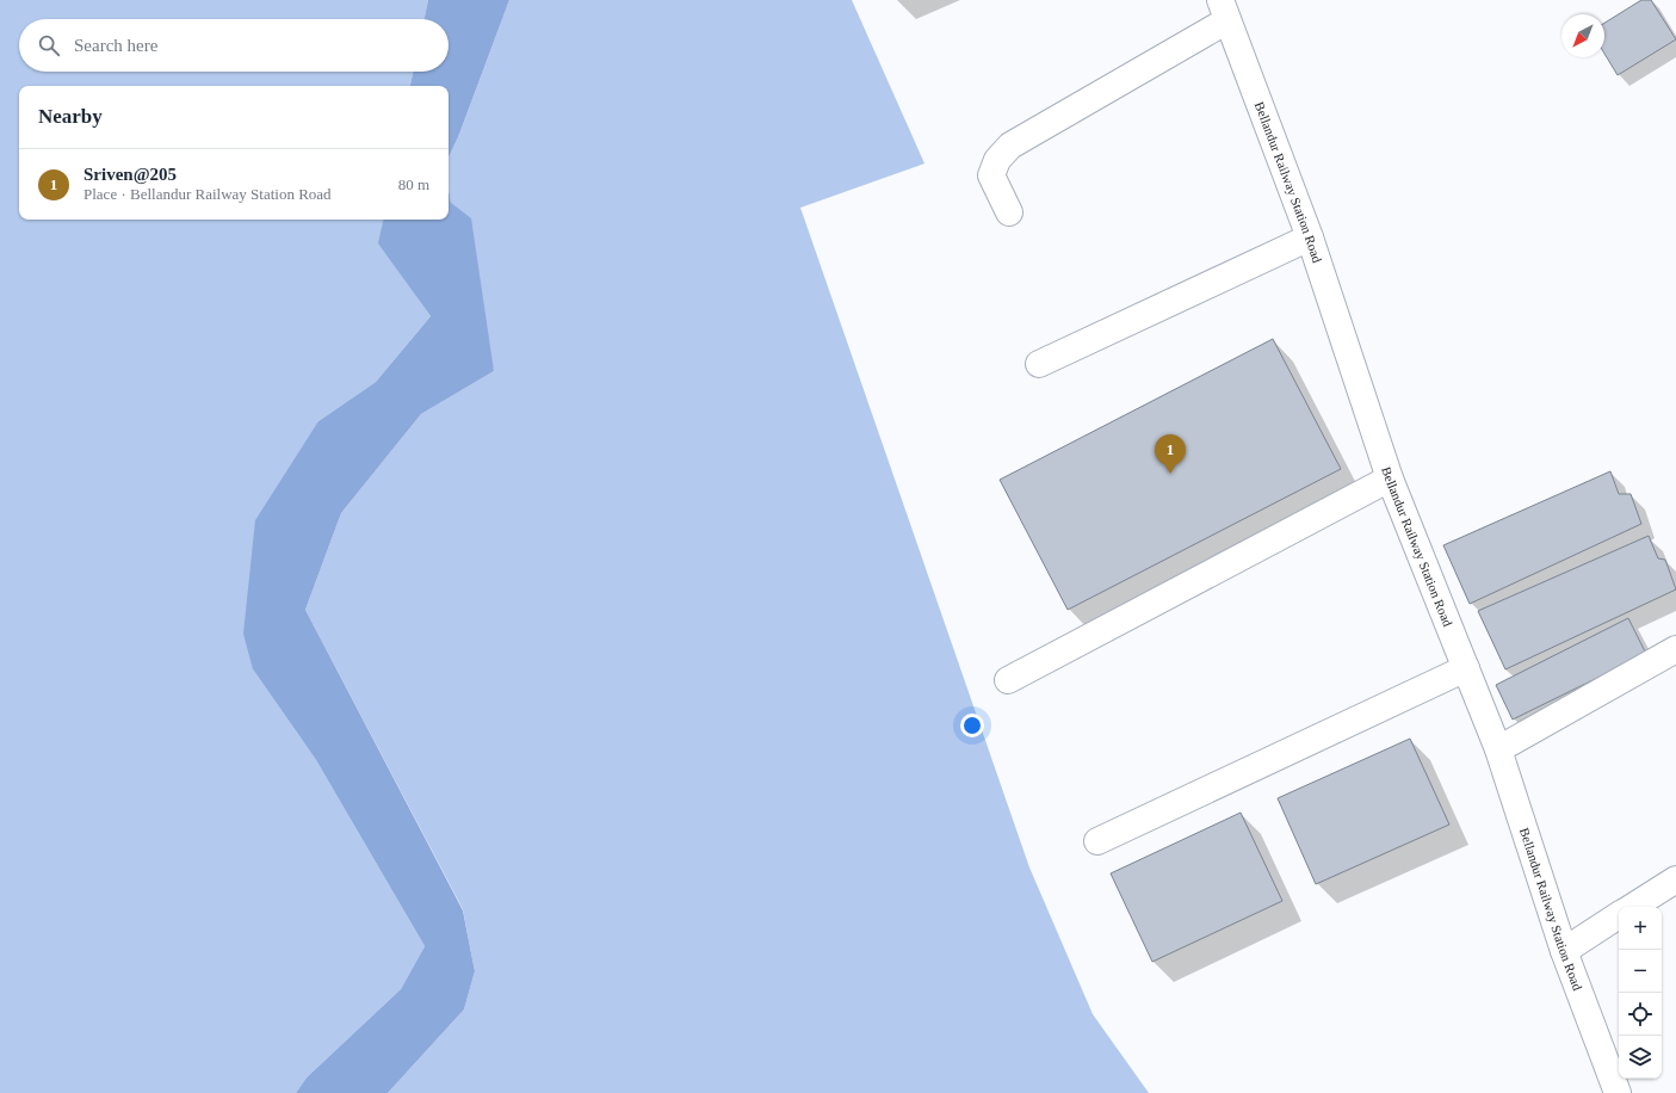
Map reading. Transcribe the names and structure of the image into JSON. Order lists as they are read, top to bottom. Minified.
{"streets":{"street":["Bellandur Railway Station Road"]},"north":"bottom left","page":{"search":"Search here","heading":"Nearby","list":[{"mark":"1","name":"Sriven@205","note":"Place · Bellandur Railway Station Road","value":"80 m"}],"pins":"1","map_buttons":["+","−"]}}
